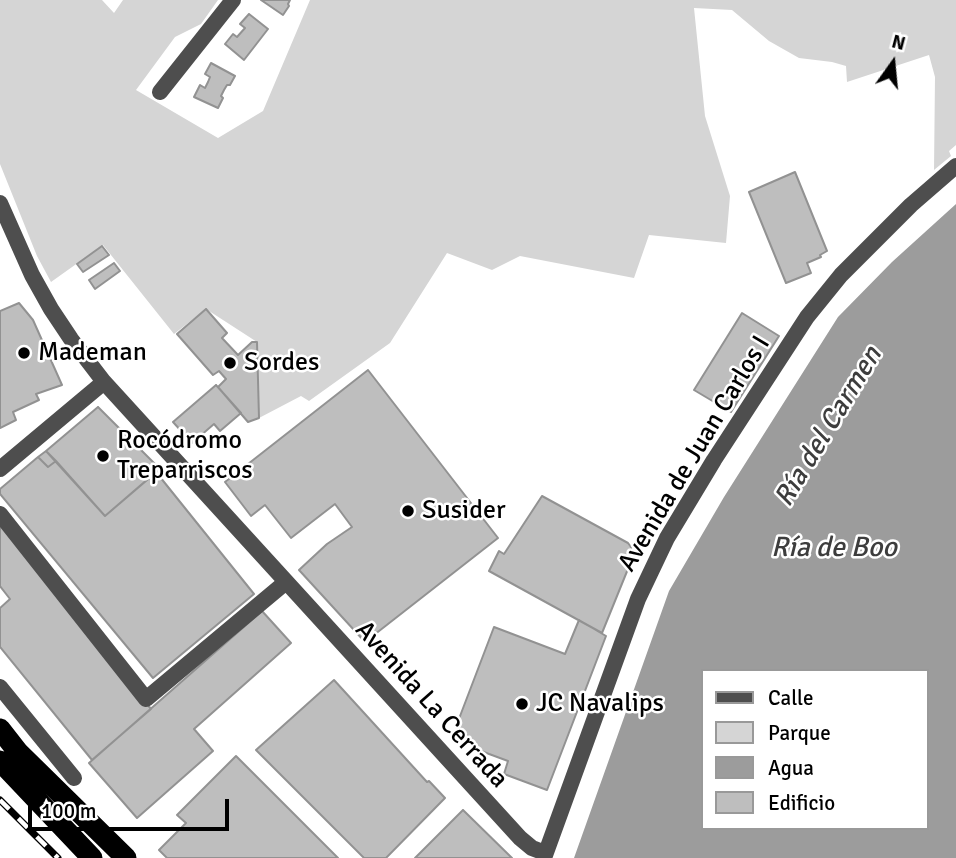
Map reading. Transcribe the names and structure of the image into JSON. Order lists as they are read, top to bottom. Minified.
{"streets":{"street":["Avenida de Juan Carlos I","Avenida La Cerrada"]},"crossings":[["Avenida de Juan Carlos I","Avenida La Cerrada"]],"water":["Ría del Carmen","Ría de Boo"],"places":["Mademan","Sordes","Rocódromo Treparriscos","Susider","JC Navalips"],"legend":["Calle","Parque","Agua","Edificio"],"scale_bar":"100 m","north":"top"}
